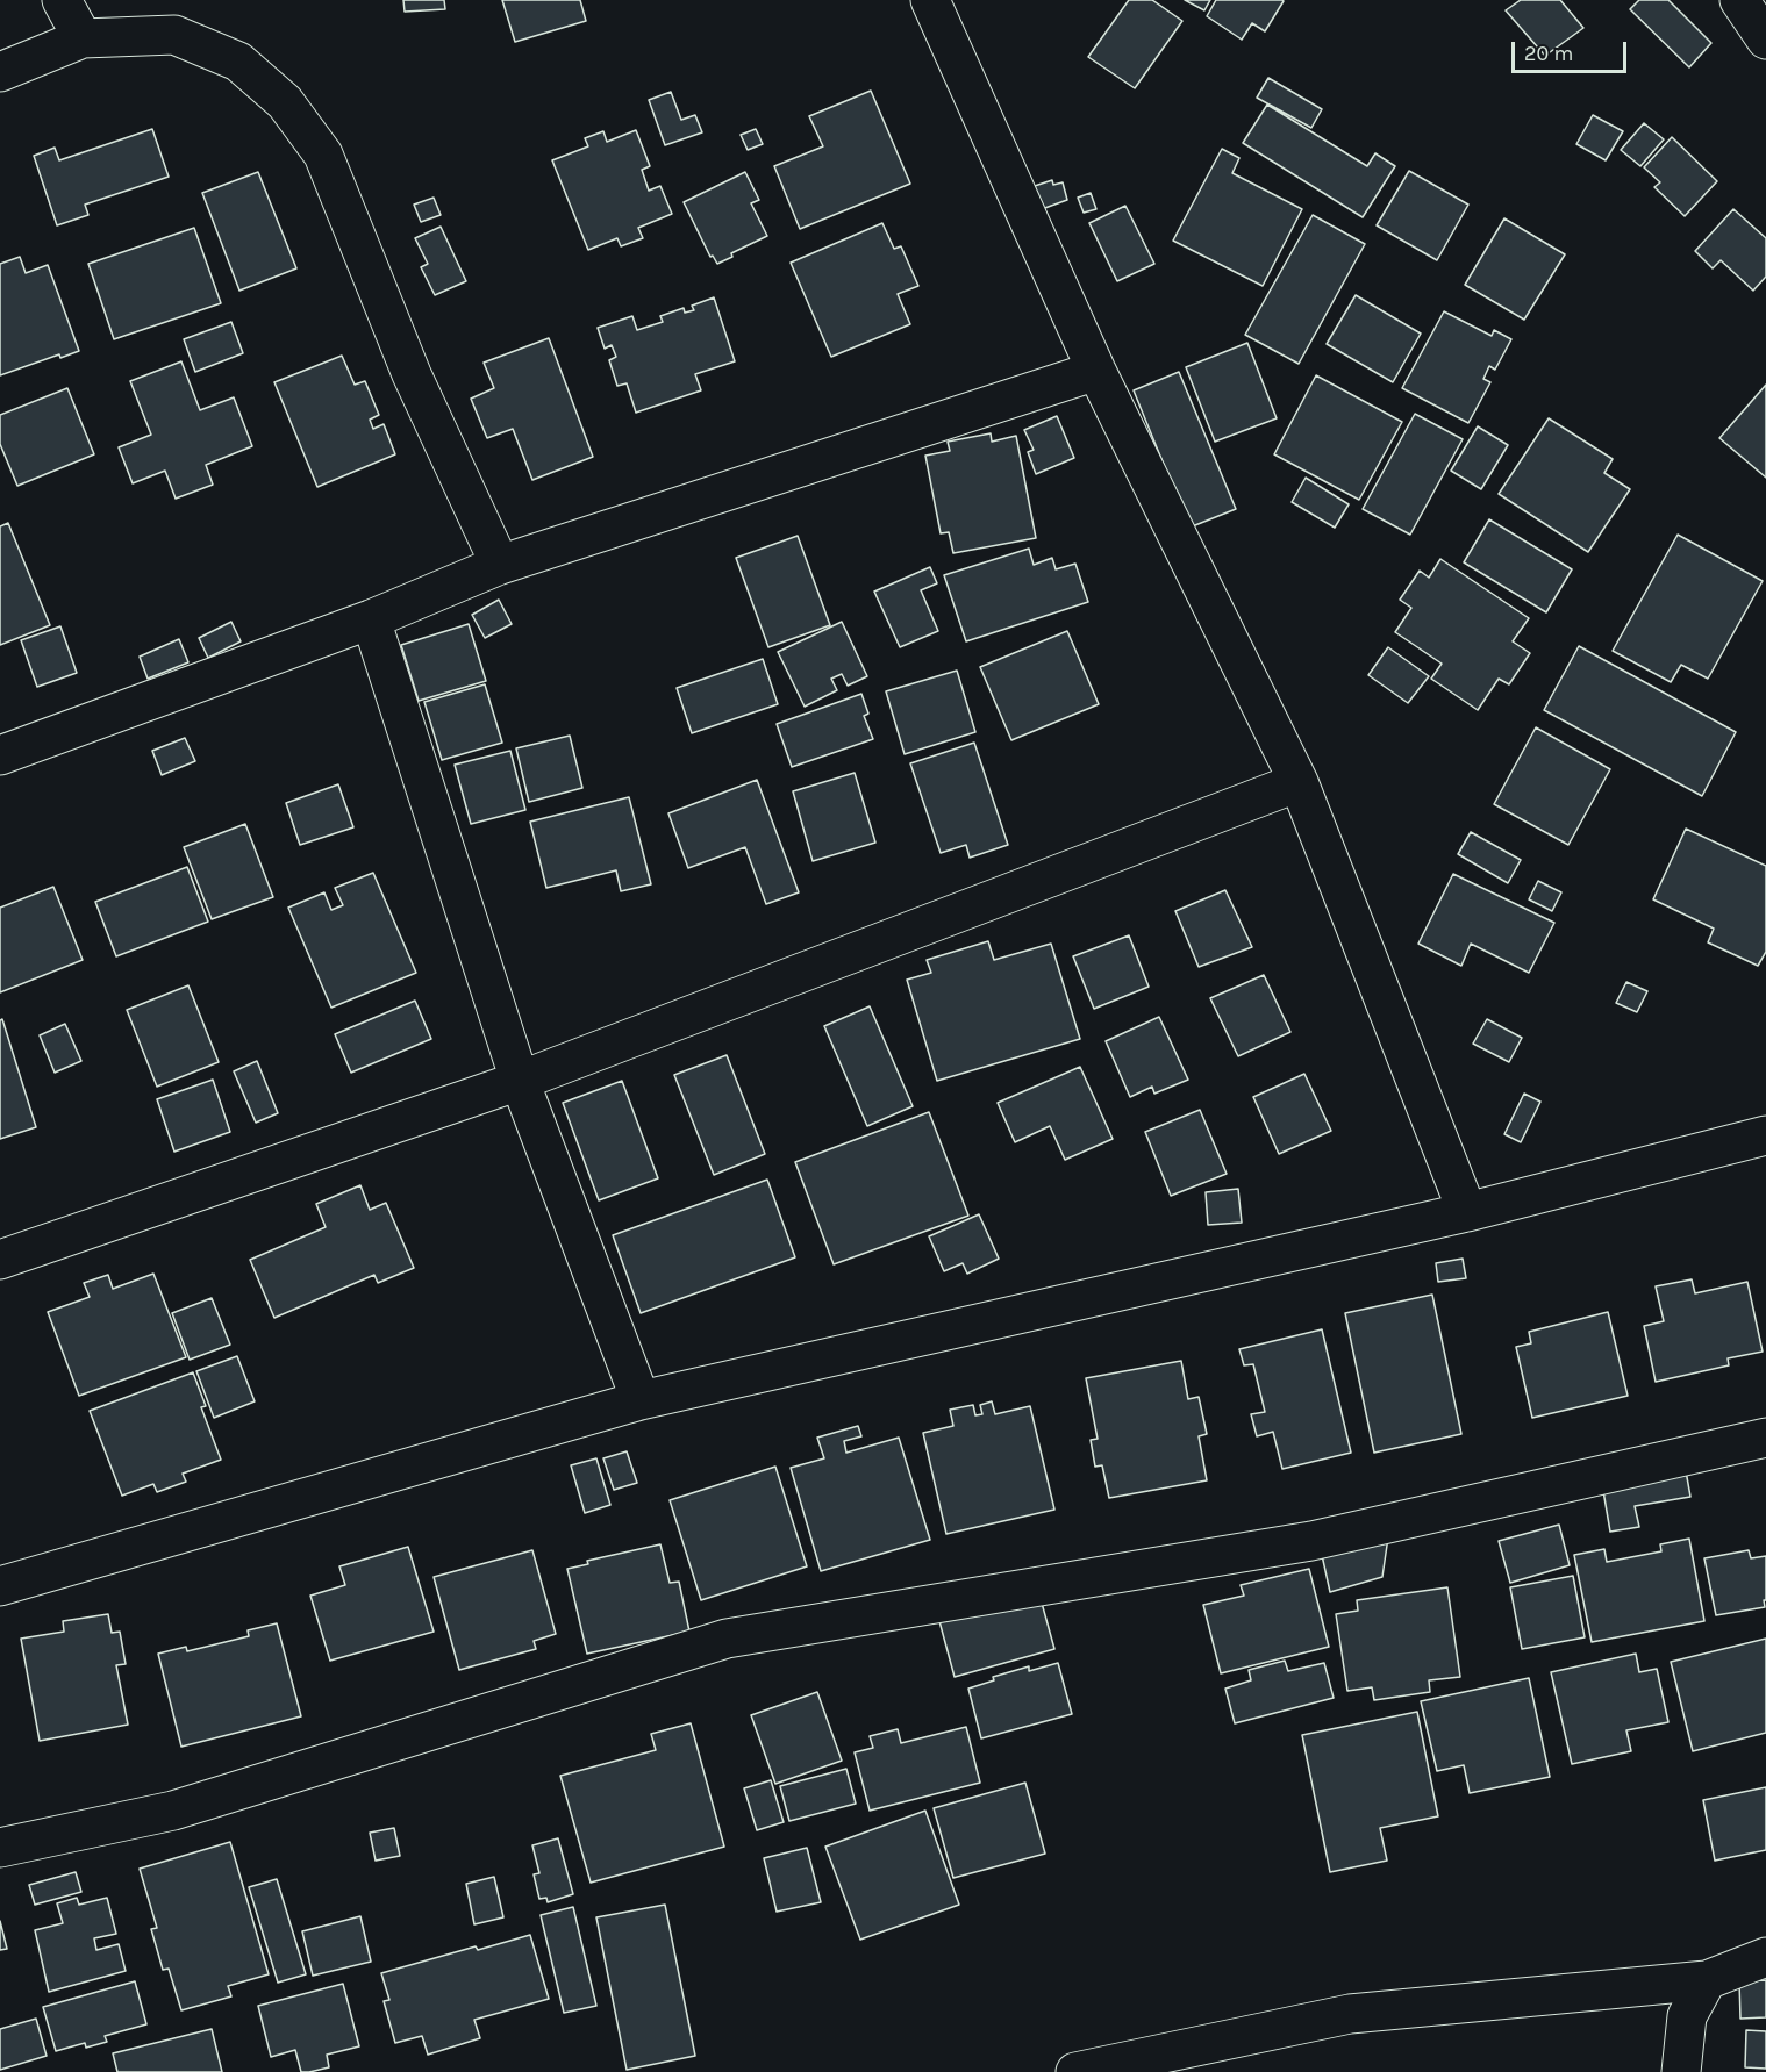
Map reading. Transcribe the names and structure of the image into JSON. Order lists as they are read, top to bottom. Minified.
{"scale_bar":"20 m"}
